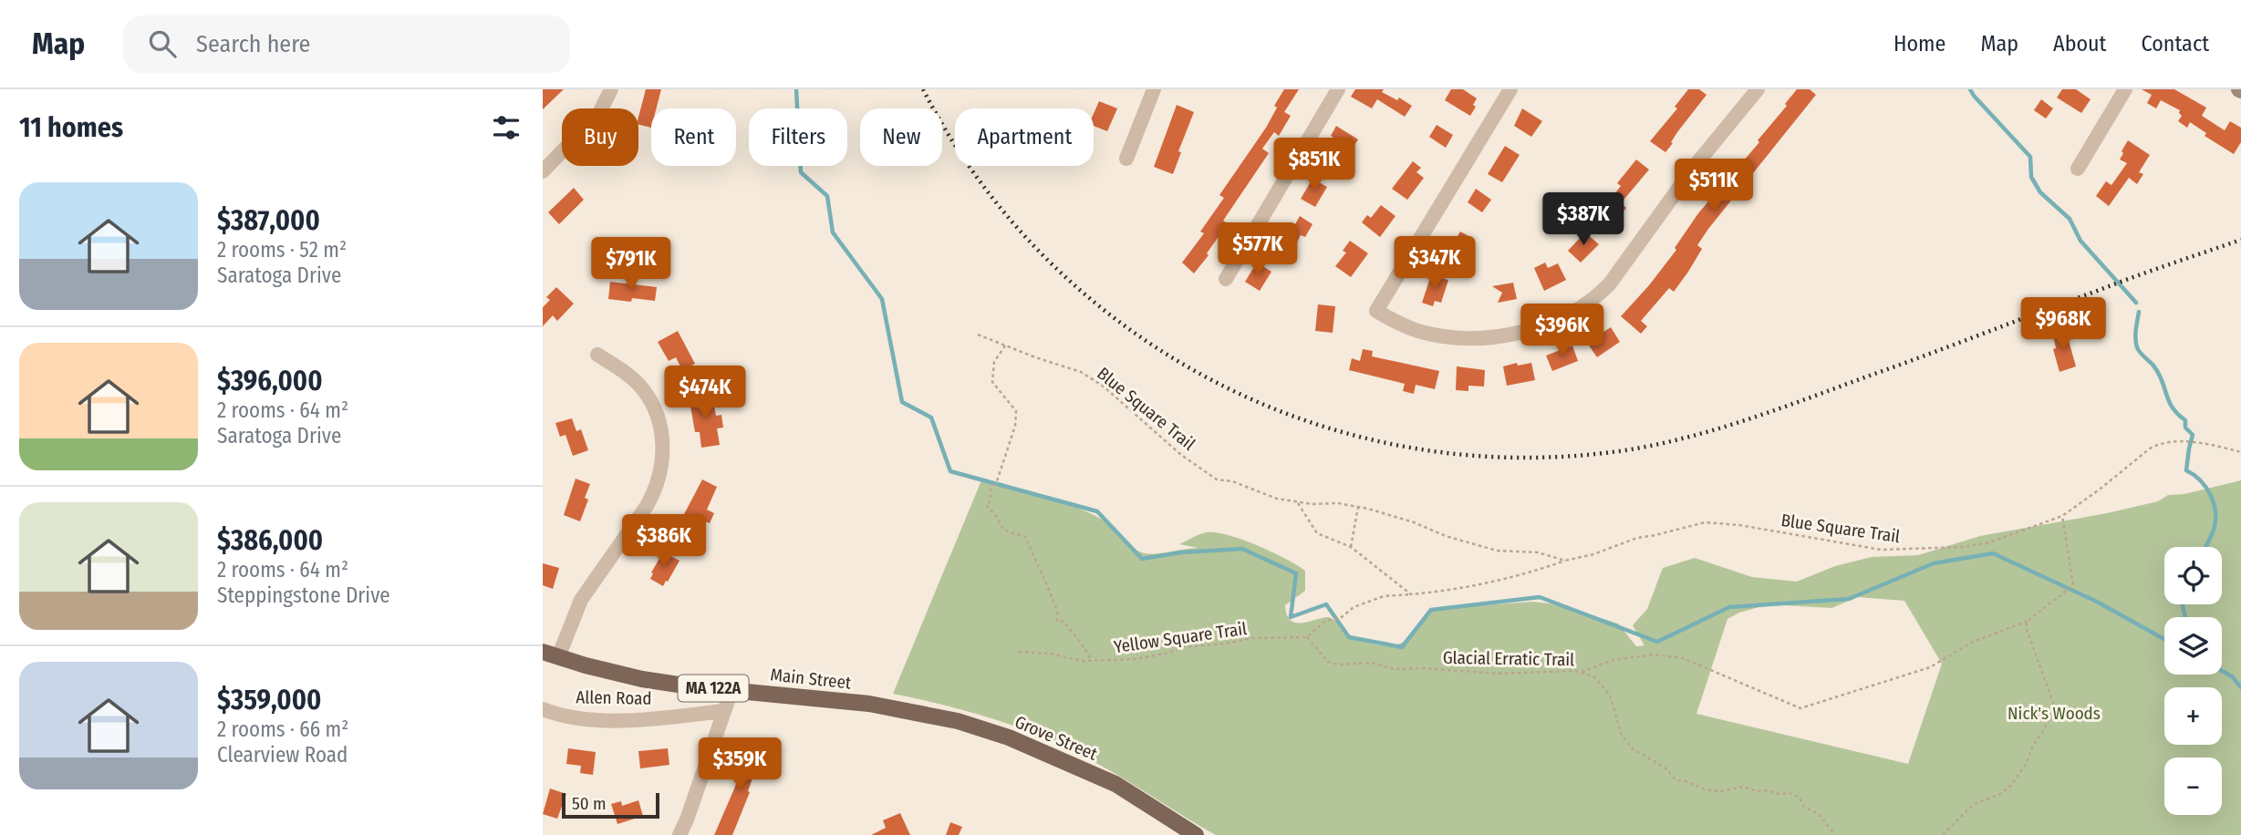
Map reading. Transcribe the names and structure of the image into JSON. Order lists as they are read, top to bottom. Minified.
{"streets":{"main road":["Main Street","MA 122A","Grove Street"],"street":["Allen Road"],"path":["Blue Square Trail","Yellow Square Trail","Glacial Erratic Trail"]},"crossings":[["Yellow Square Trail","Glacial Erratic Trail"],["Main Street","Grove Street"]],"parks":["Nick's Woods"],"scale_bar":"50 m","page":{"header":"Map","search":"Search here","nav":["Home","Map","About","Contact"],"heading":"11 homes","chip":["Buy","Rent","Filters","New","Apartment"],"price":["$851K","$511K","$387K","$577K","$347K","$791K","$968K","$396K","$474K","$386K","$359K"],"list":[{"name":"$387,000","note":"2 rooms · 52 m² · Saratoga Drive"},{"name":"$396,000","note":"2 rooms · 64 m² · Saratoga Drive"},{"name":"$386,000","note":"2 rooms · 64 m² · Steppingstone Drive"},{"name":"$359,000","note":"2 rooms · 66 m² · Clearview Road"}],"map_buttons":["+","−"],"scale":"50 m"}}
